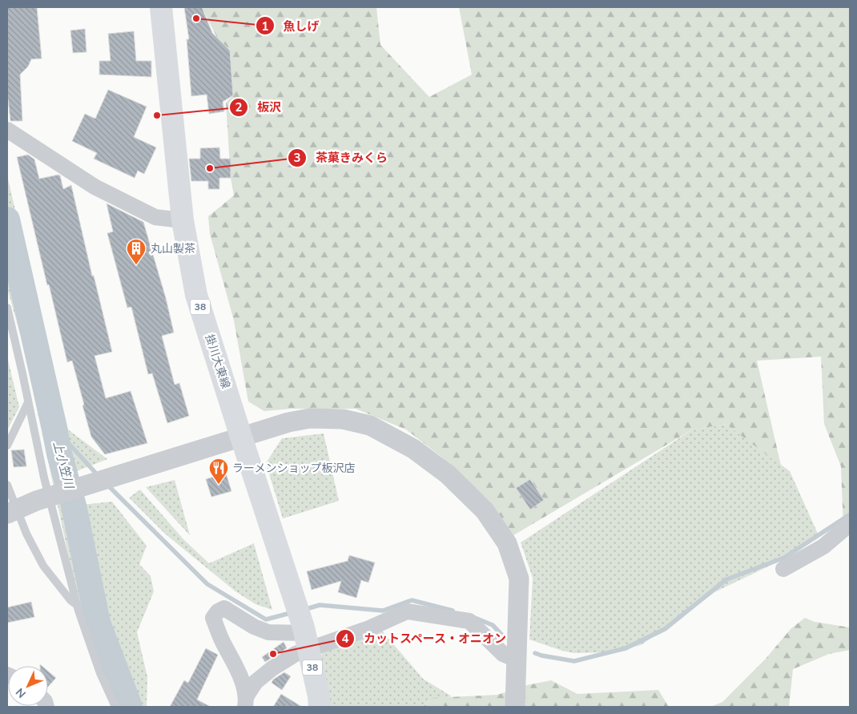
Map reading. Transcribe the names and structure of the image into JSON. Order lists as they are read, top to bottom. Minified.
{"streets":{"main road":["38","掛川大東線"]},"water":["上小笠川"],"places":{"other":["魚しげ","板沢","茶菓きみくら","カットスペース・オニオン"],"building":["丸山製茶"],"restaurant":["ラーメンショップ板沢店"]},"north":"bottom left"}
